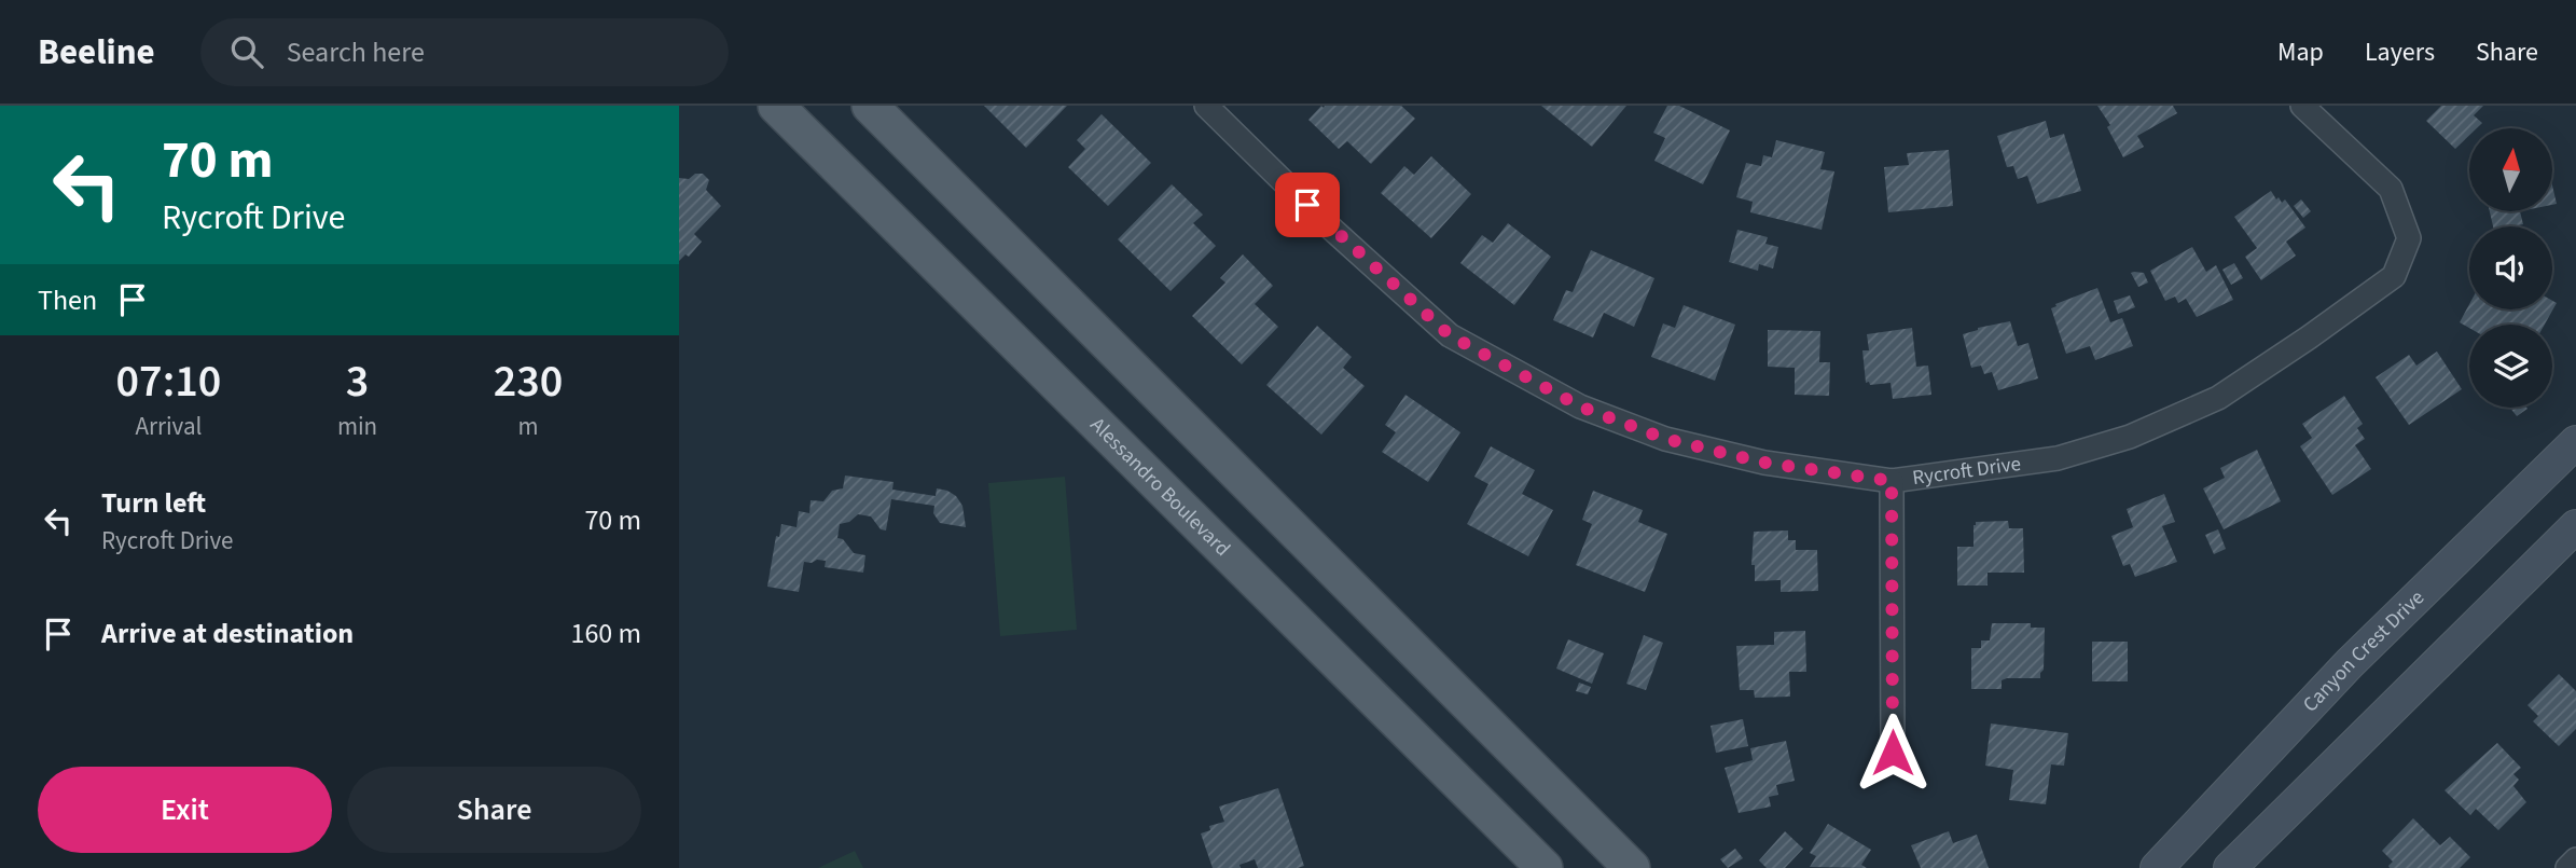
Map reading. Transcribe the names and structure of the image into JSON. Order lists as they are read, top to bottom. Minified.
{"streets":{"main road":["Alessandro Boulevard","Canyon Crest Drive"],"street":["Rycroft Drive"]},"north":"top","page":{"header":"Beeline","search":"Search here","nav":["Map","Layers","Share"],"turn":["70 m","Rycroft Drive"],"then":"Then","eta":["07:10","Arrival","3","min","230","m"],"list":[{"name":"Turn left","note":"Rycroft Drive","value":"70 m"},{"name":"Arrive at destination","value":"160 m"}],"buttons":["Exit","Share"]}}
